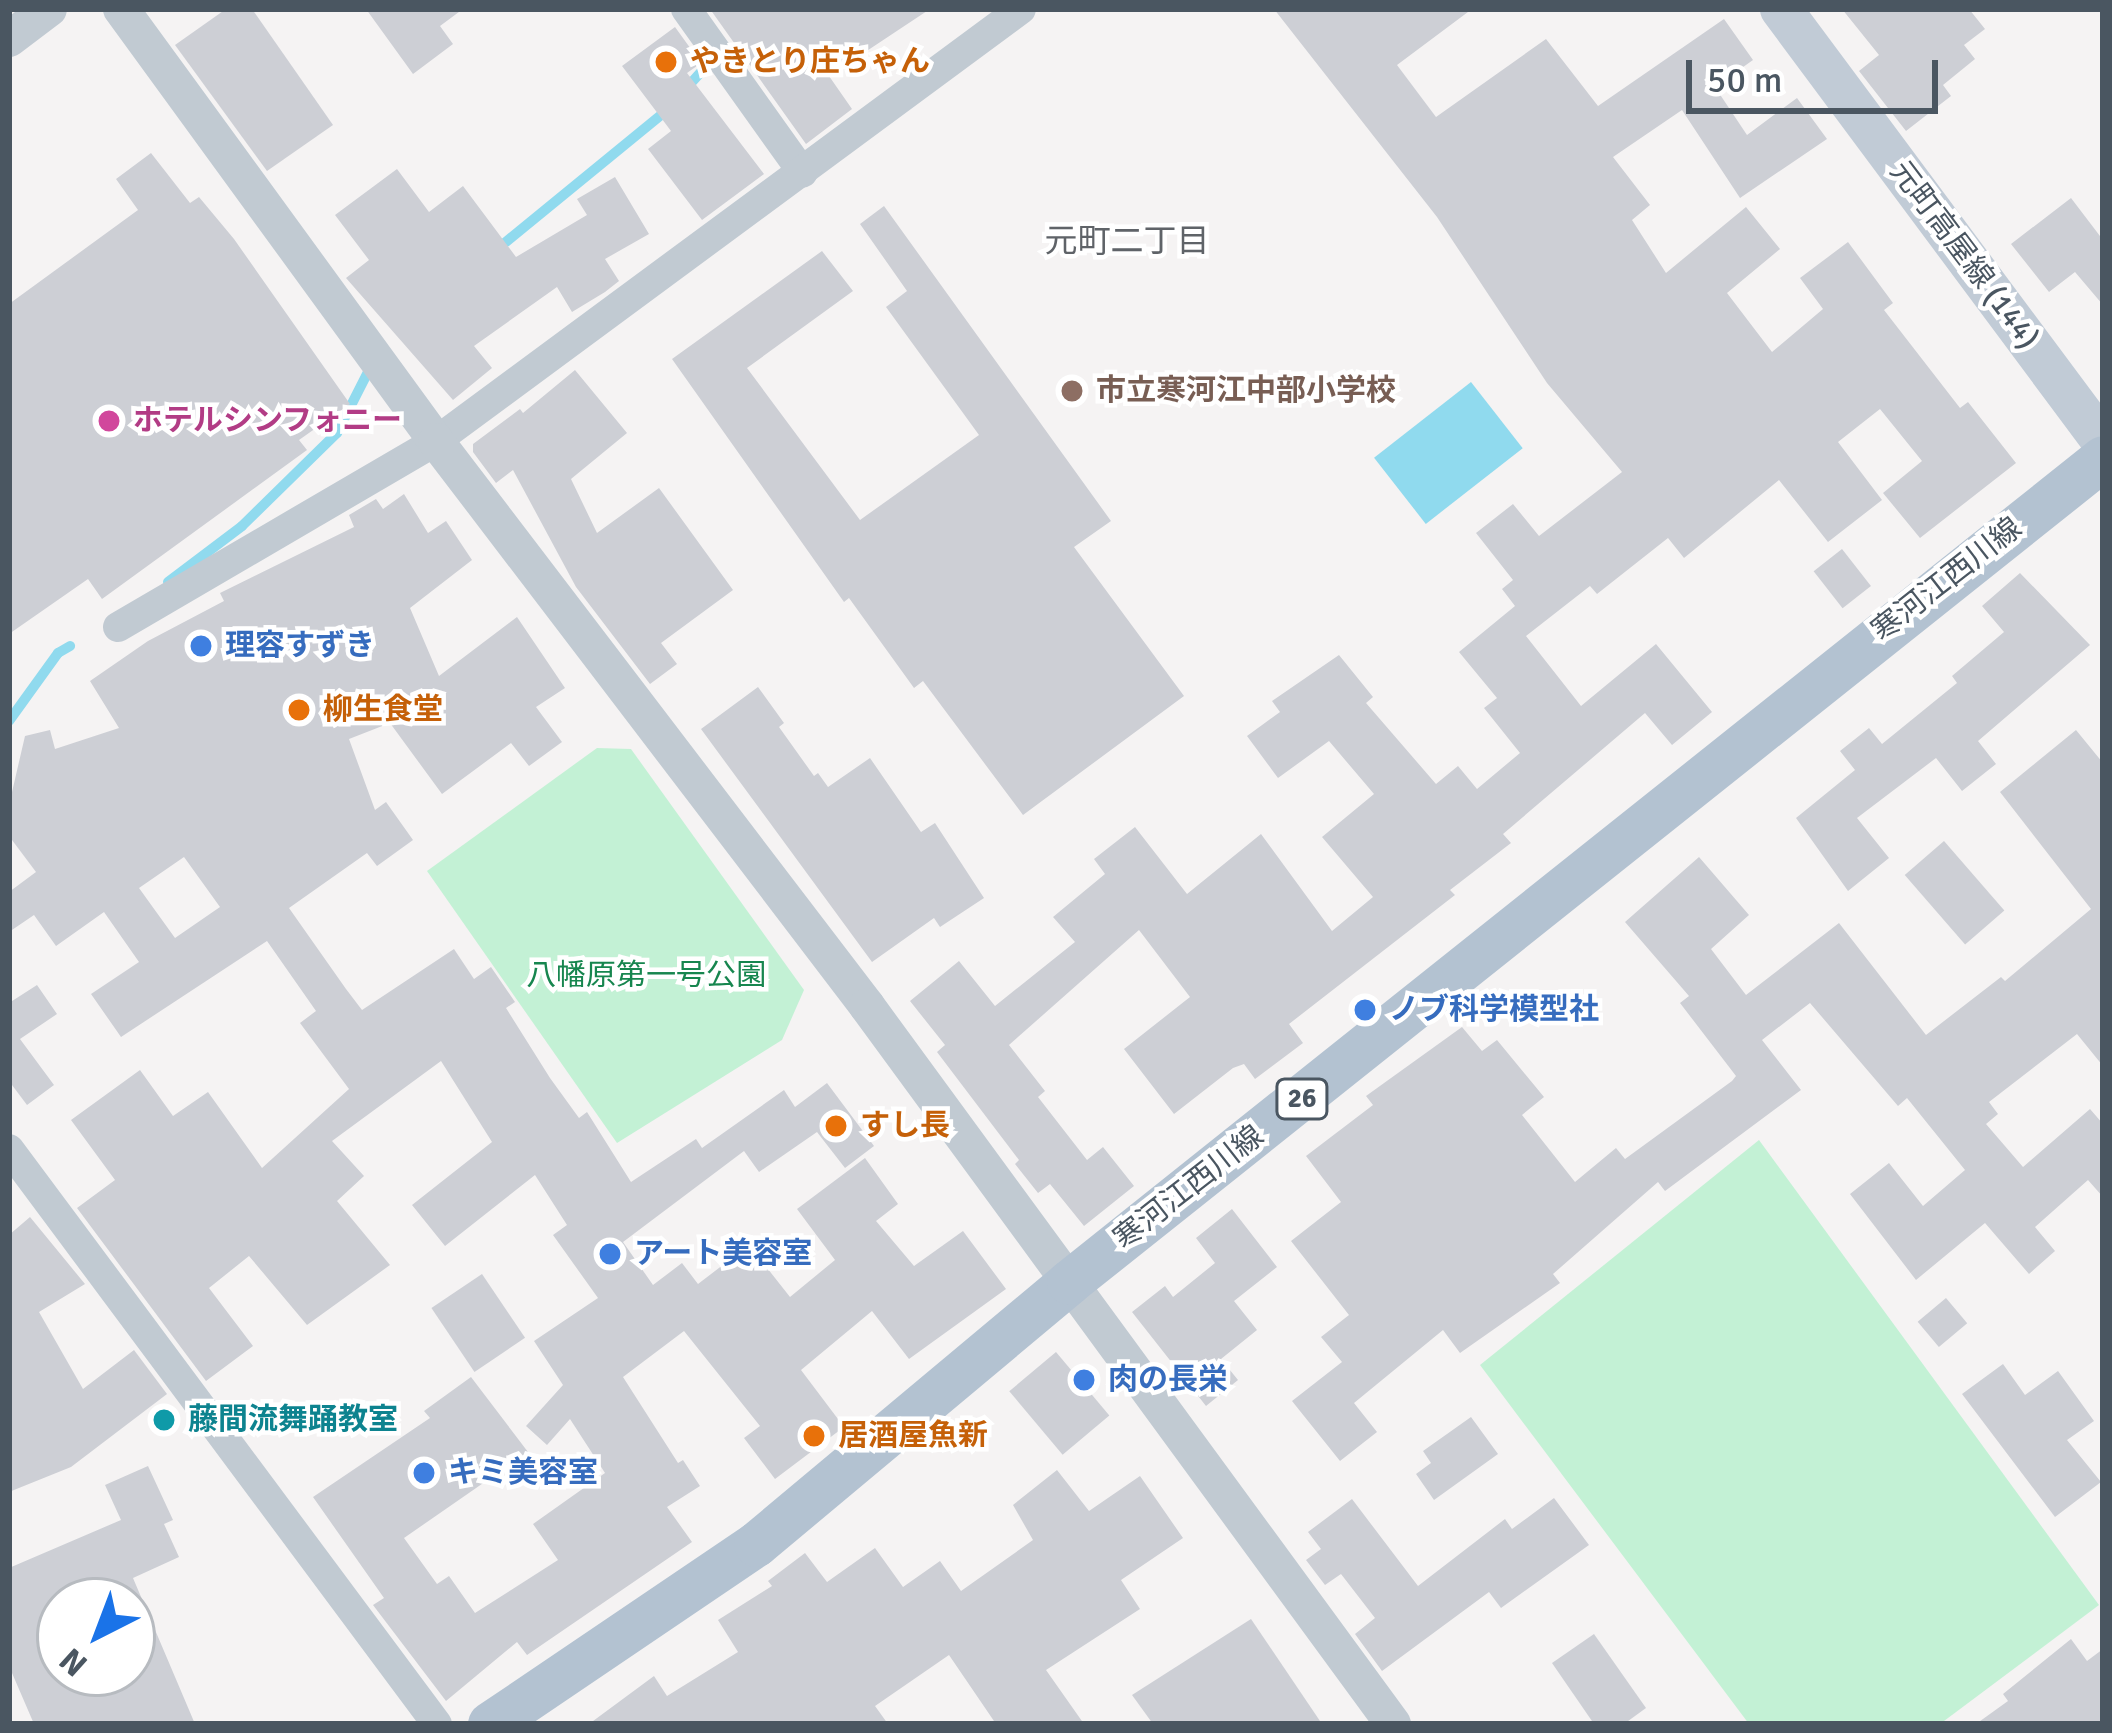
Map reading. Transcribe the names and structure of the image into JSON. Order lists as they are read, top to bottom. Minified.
{"streets":{"main road":["元町高屋線 (144)","寒河江西川線","26"]},"districts":["元町二丁目"],"parks":["八幡原第一号公園"],"places":["やきとり庄ちゃん","市立寒河江中部小学校","ホテルシンフォニー","理容すずき","柳生食堂","ノブ科学模型社","すし長","アート美容室","肉の長栄","藤間流舞踊教室","居酒屋魚新","キミ美容室"],"scale_bar":"50 m","north":"bottom left"}
